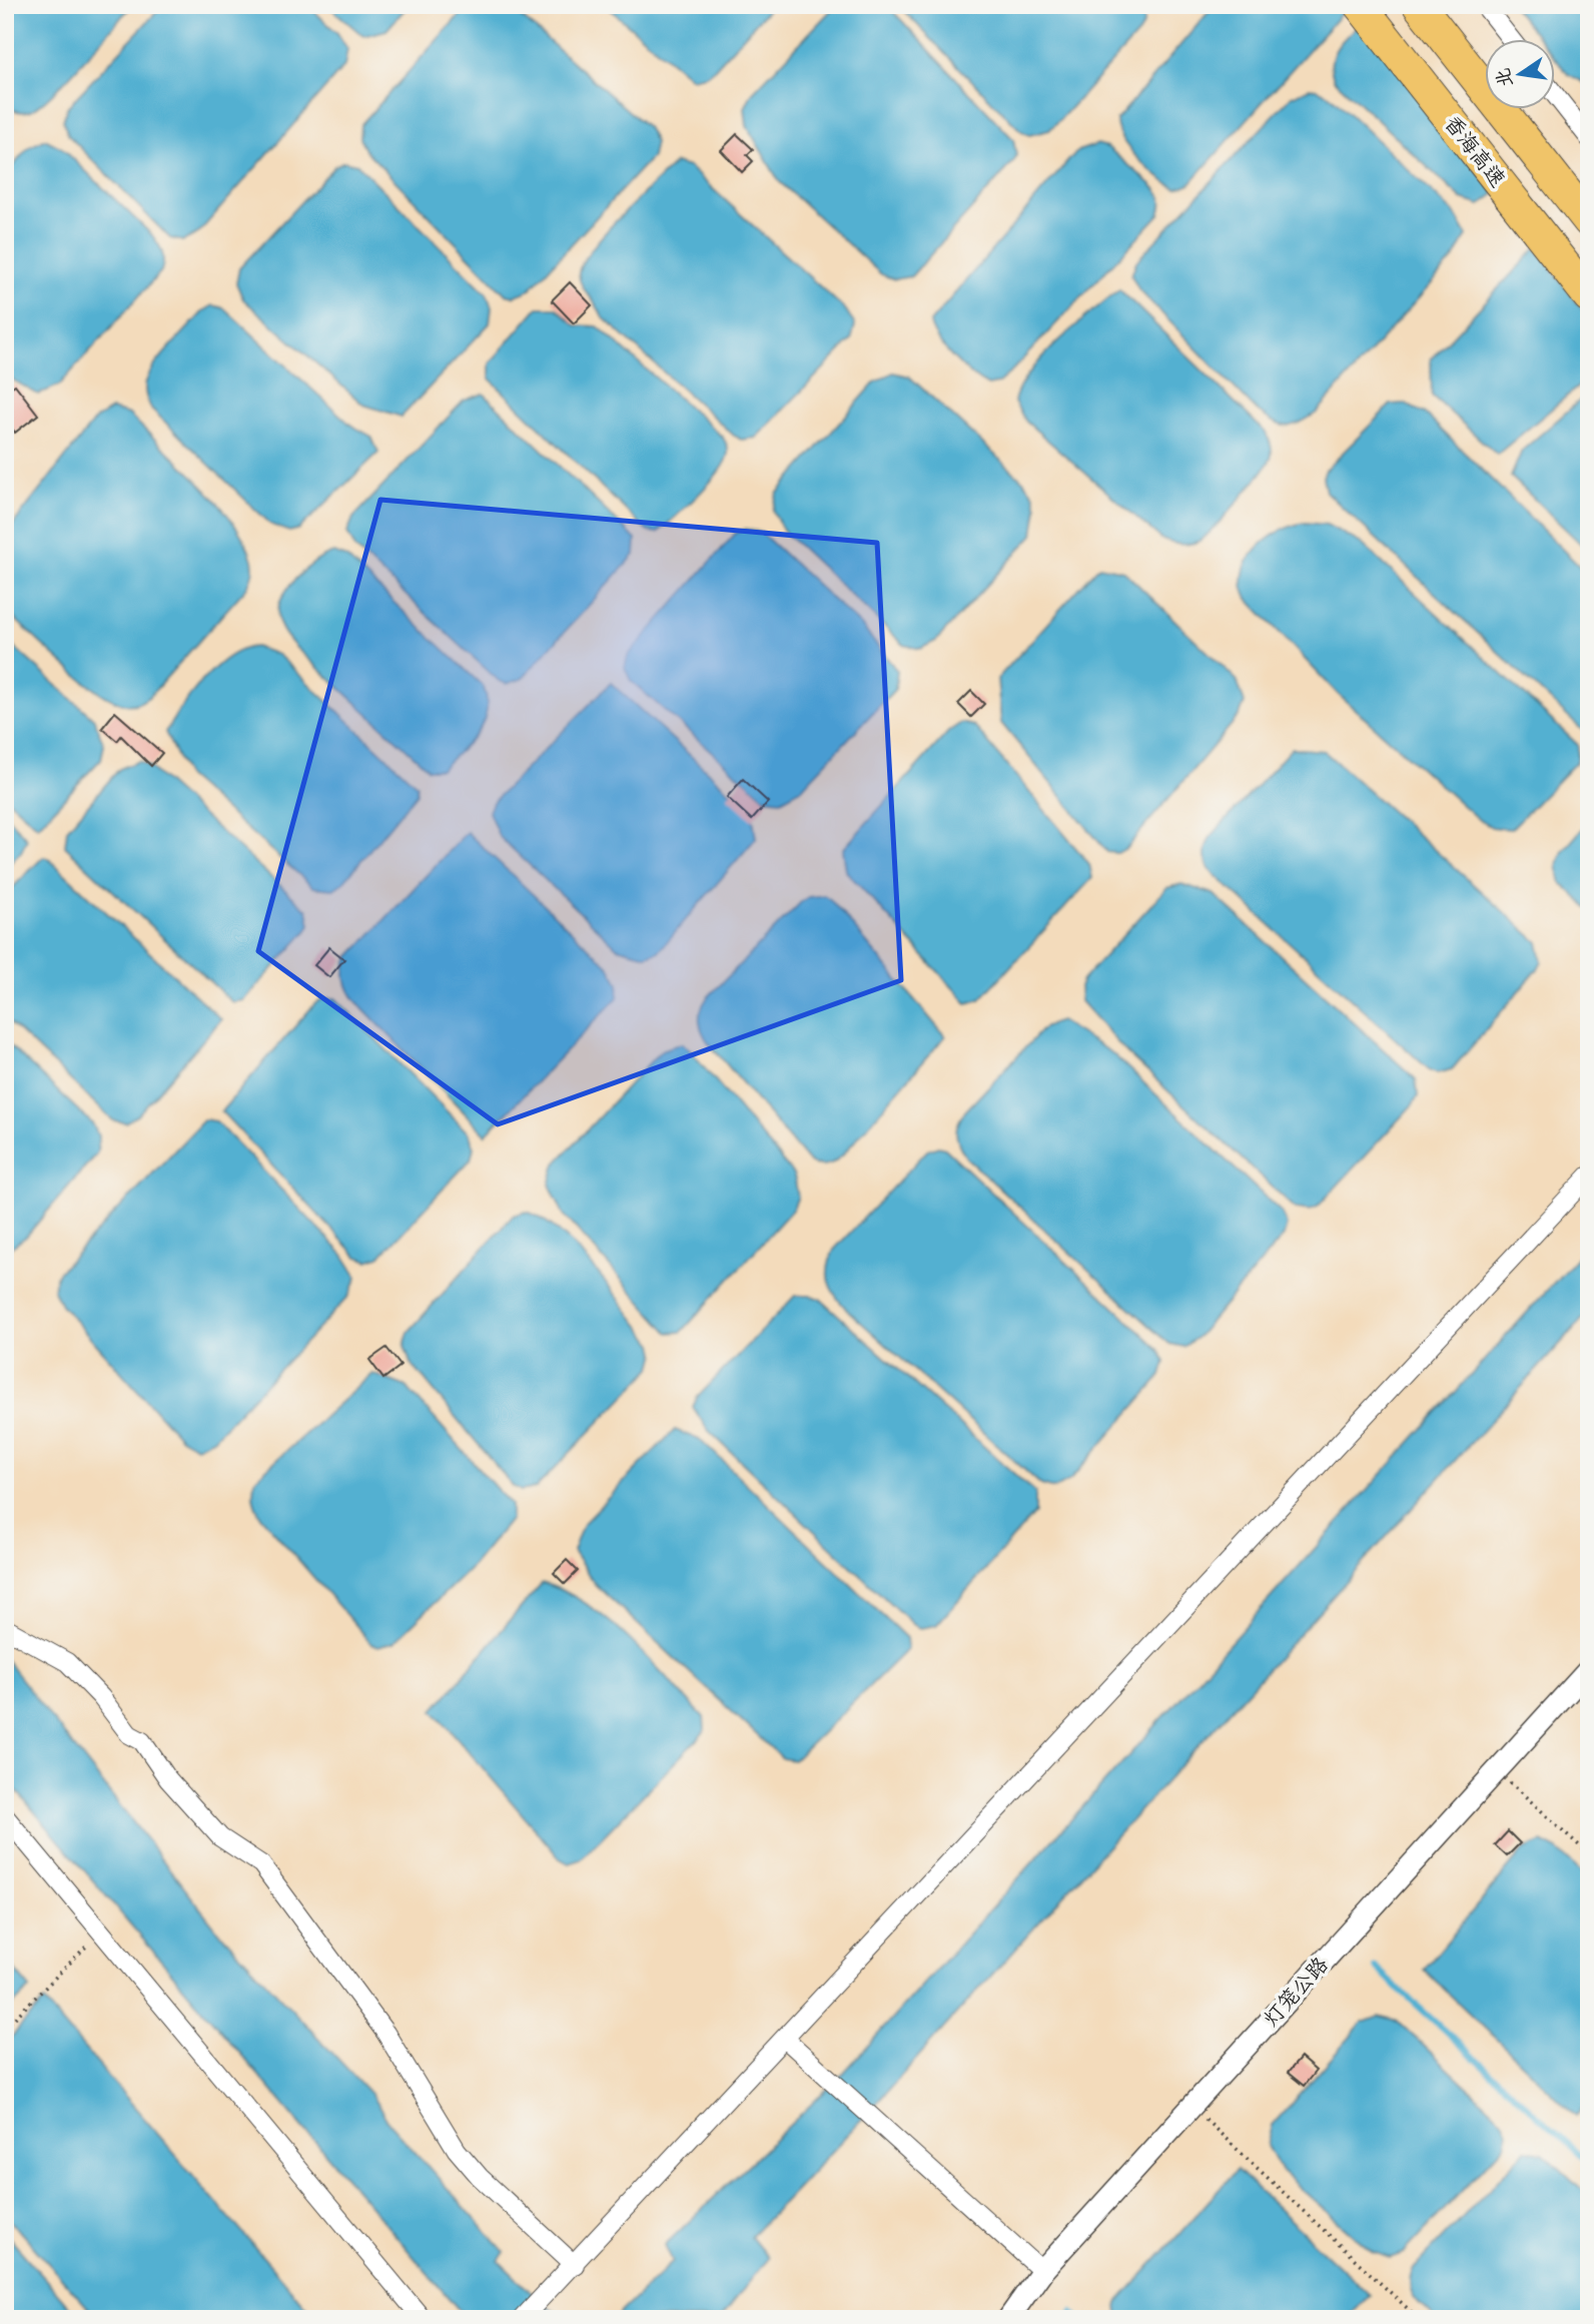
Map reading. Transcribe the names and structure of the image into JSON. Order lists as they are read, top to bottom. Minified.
{"streets":{"highway":["香海高速"],"street":["灯笼公路"]},"north":"left"}
